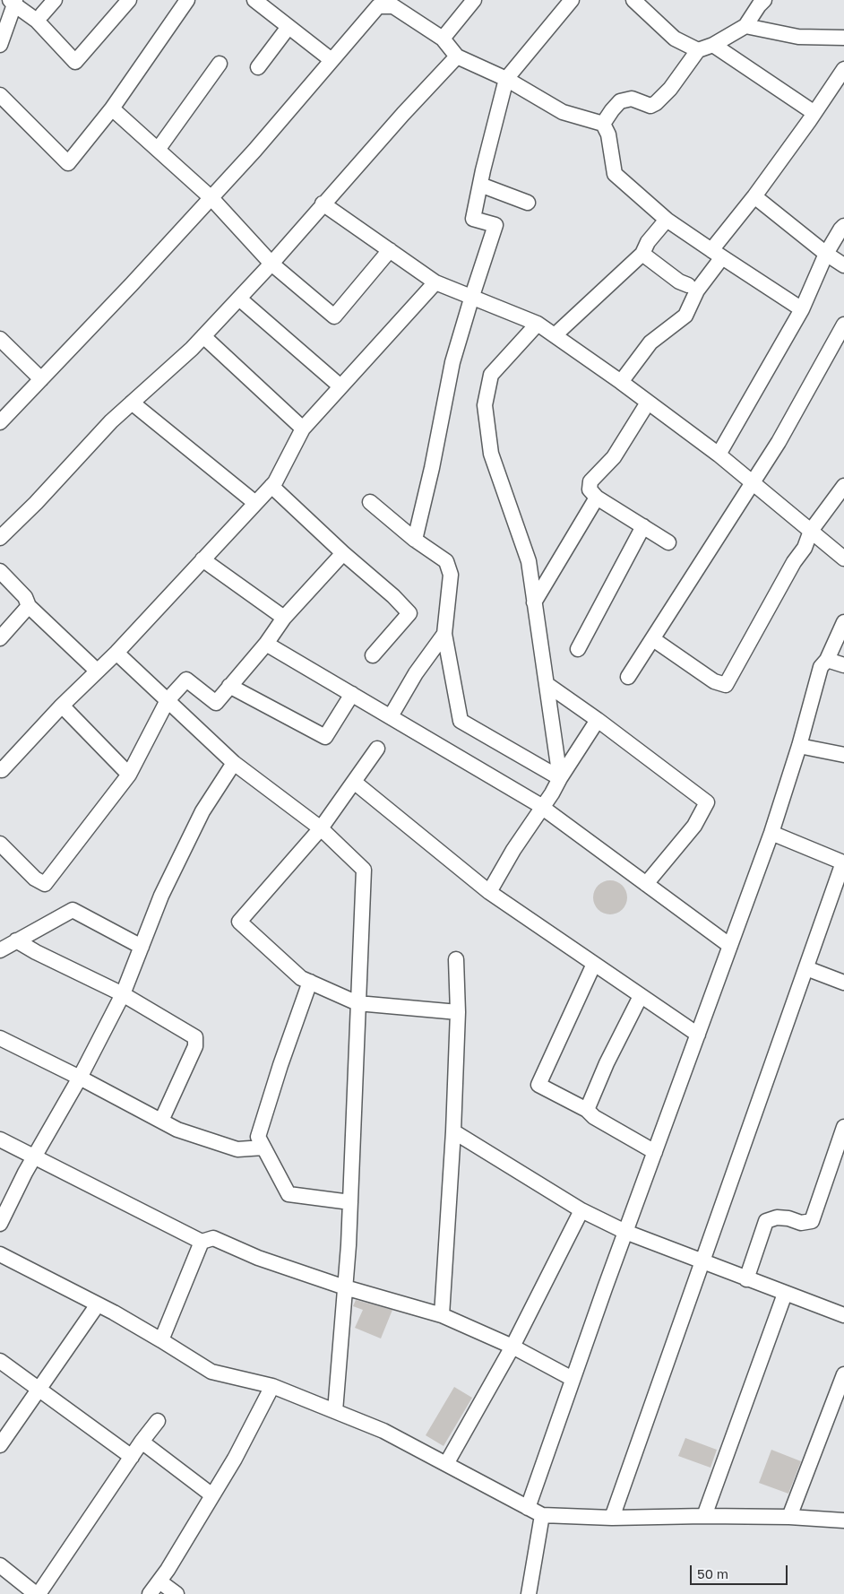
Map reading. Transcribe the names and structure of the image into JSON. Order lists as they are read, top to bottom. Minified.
{"scale_bar":"50 m"}
